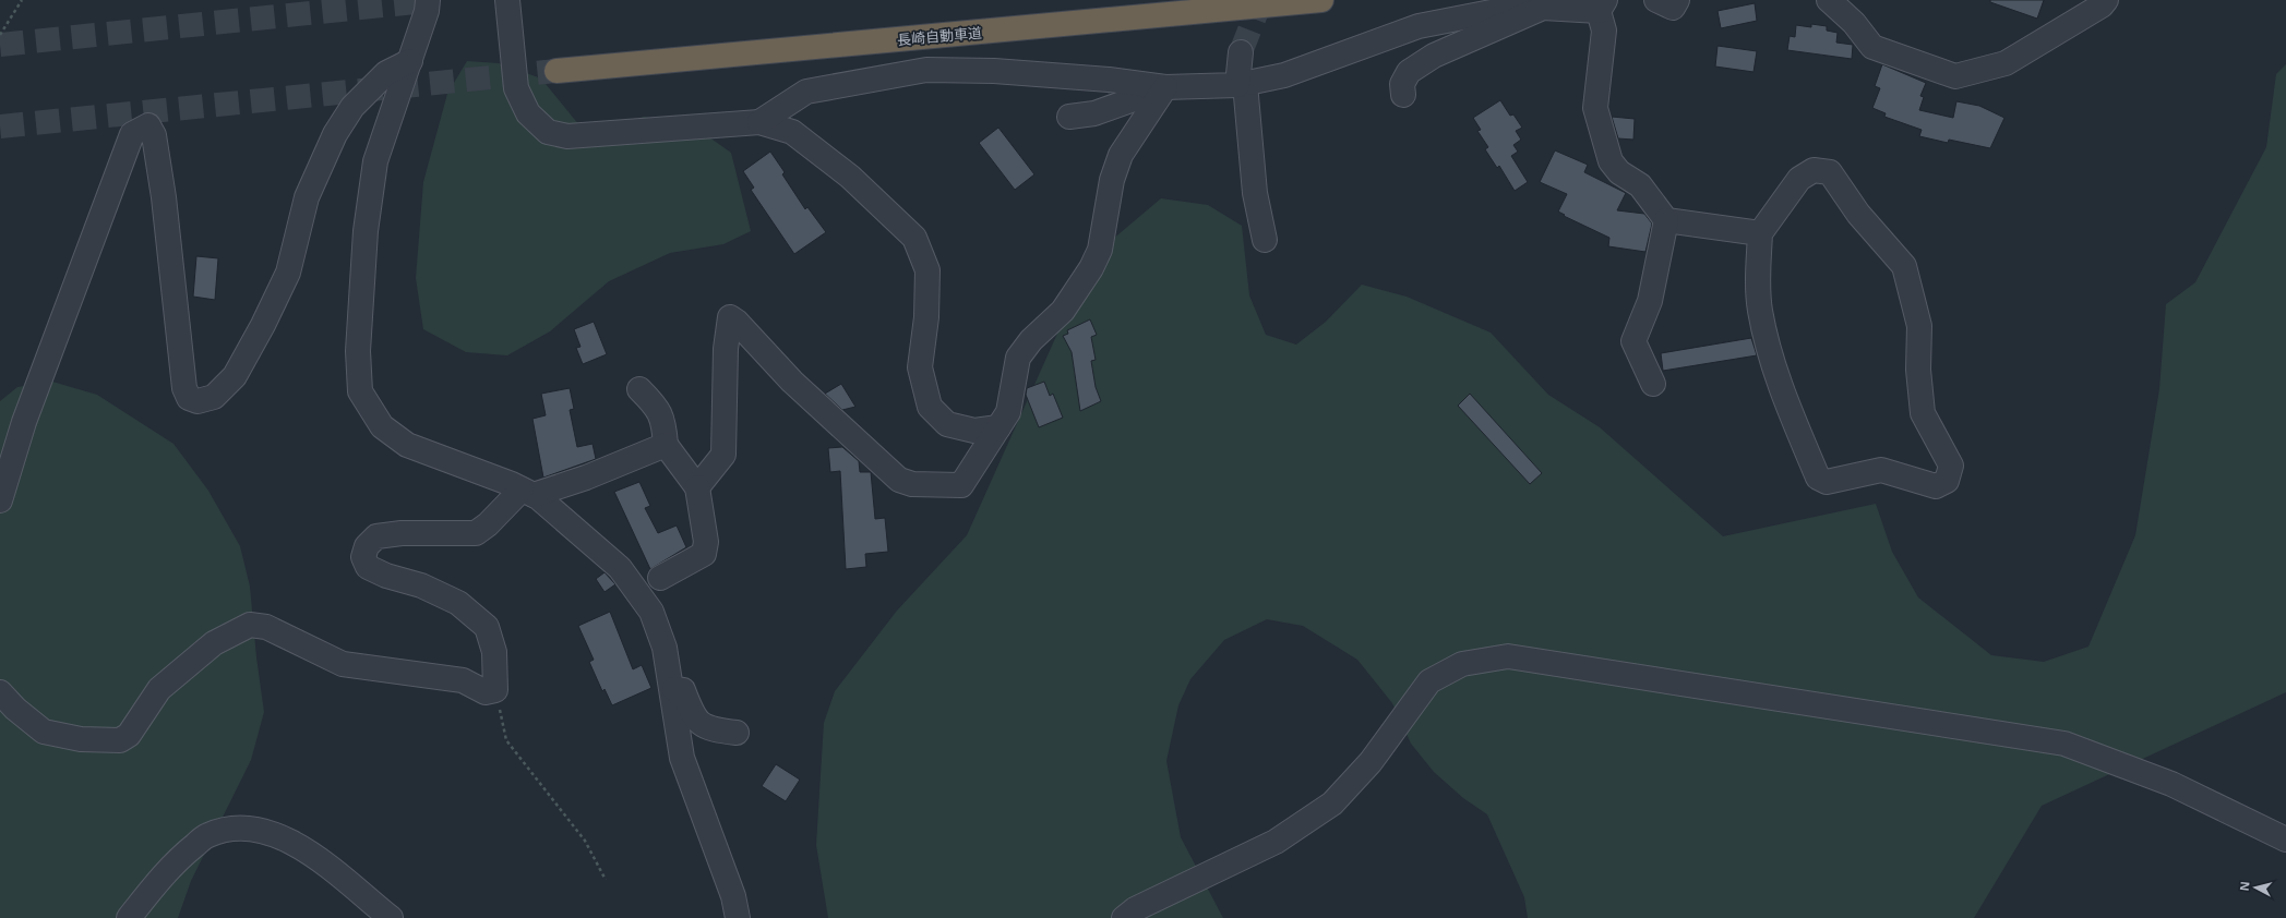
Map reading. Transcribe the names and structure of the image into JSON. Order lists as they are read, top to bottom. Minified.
{"streets":{"highway":["長崎自動車道"]},"north":"left"}
